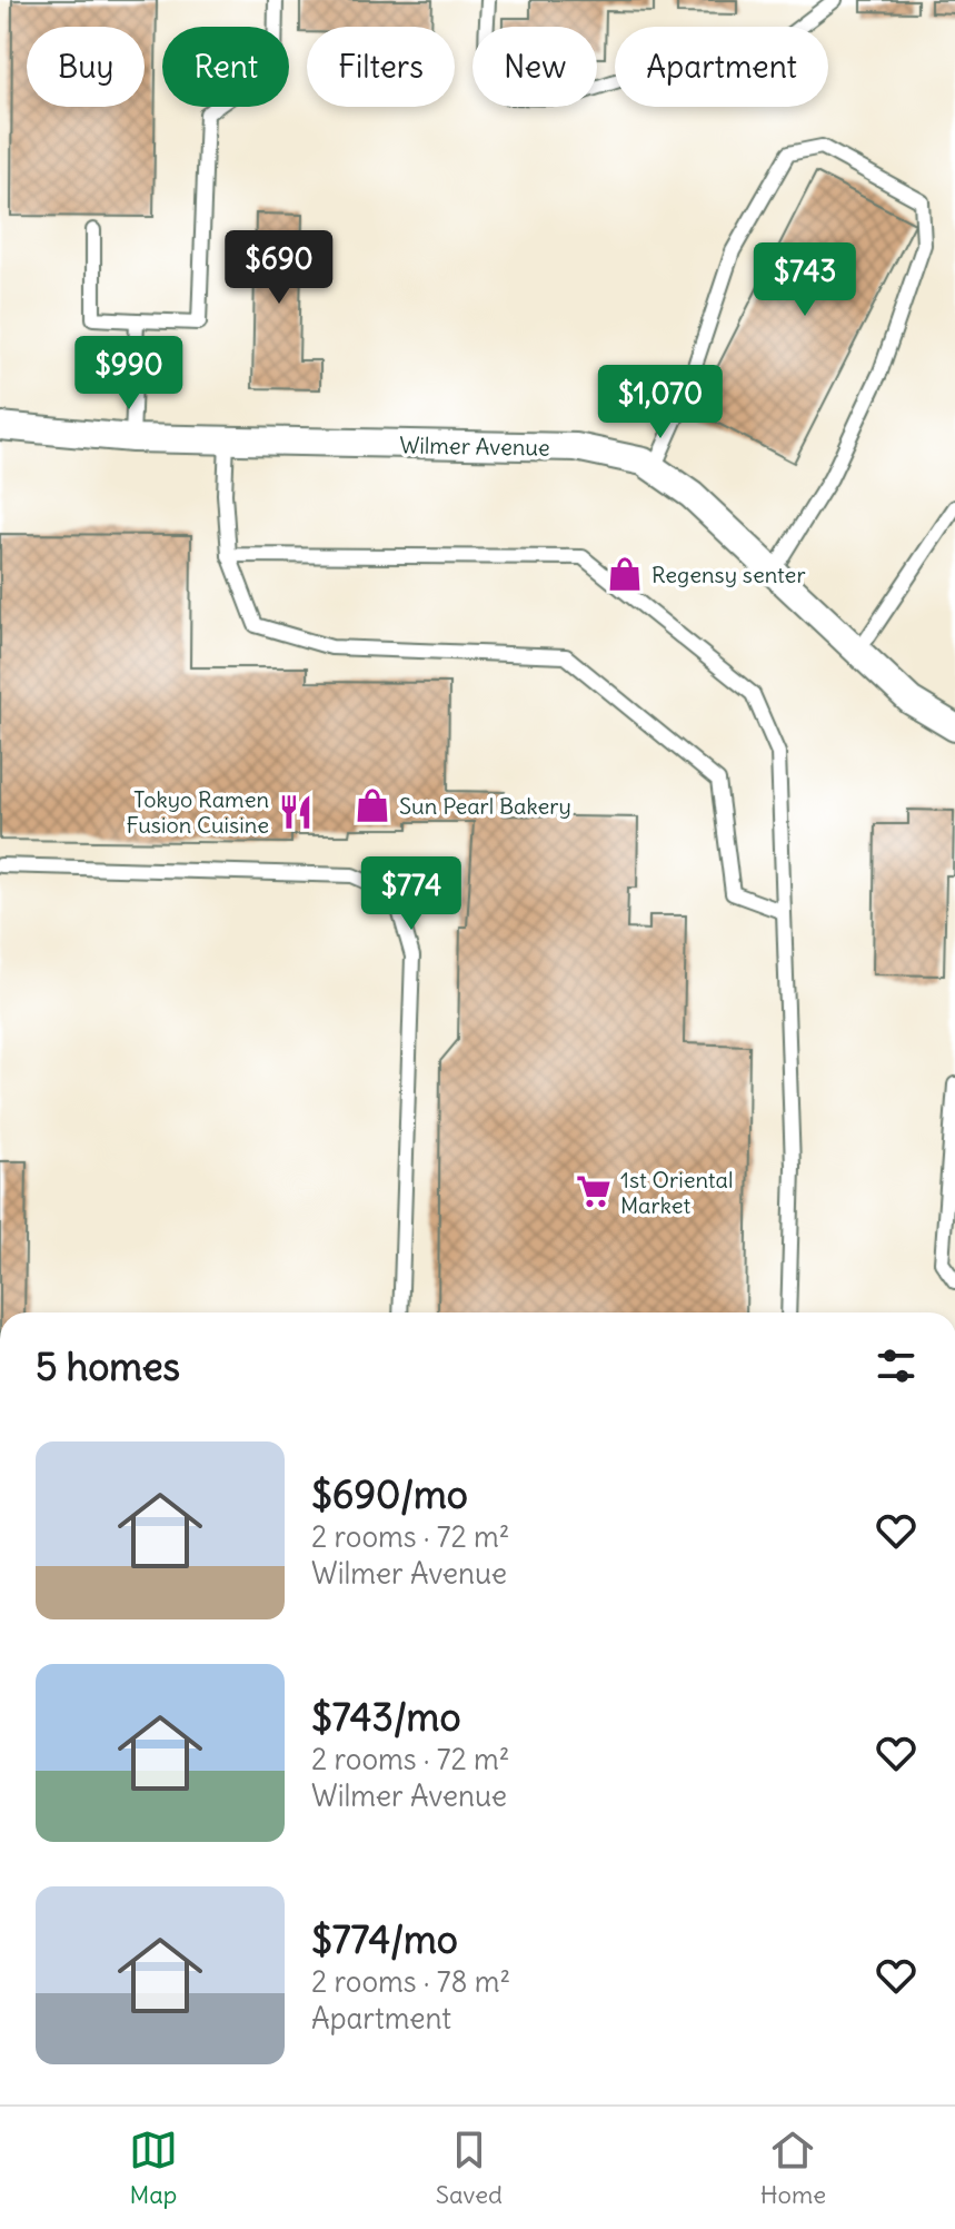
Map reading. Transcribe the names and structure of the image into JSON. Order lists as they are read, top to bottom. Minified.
{"streets":{"street":["Wilmer Avenue"]},"places":{"shop":["Regensy senter","Sun Pearl Bakery"],"restaurant":["Tokyo Ramen Fusion Cuisine"],"supermarket":["1st Oriental Market"]},"page":{"chip":["Buy","Rent","Filters","New","Apartment"],"price":["$690","$743","$990","$1,070","$774"],"heading":"5 homes","list":[{"name":"$690/mo","note":"2 rooms · 72 m² · Wilmer Avenue"},{"name":"$743/mo","note":"2 rooms · 72 m² · Wilmer Avenue"},{"name":"$774/mo","note":"2 rooms · 78 m² · Apartment"}],"tabs":["Map","Saved","Home"]}}
